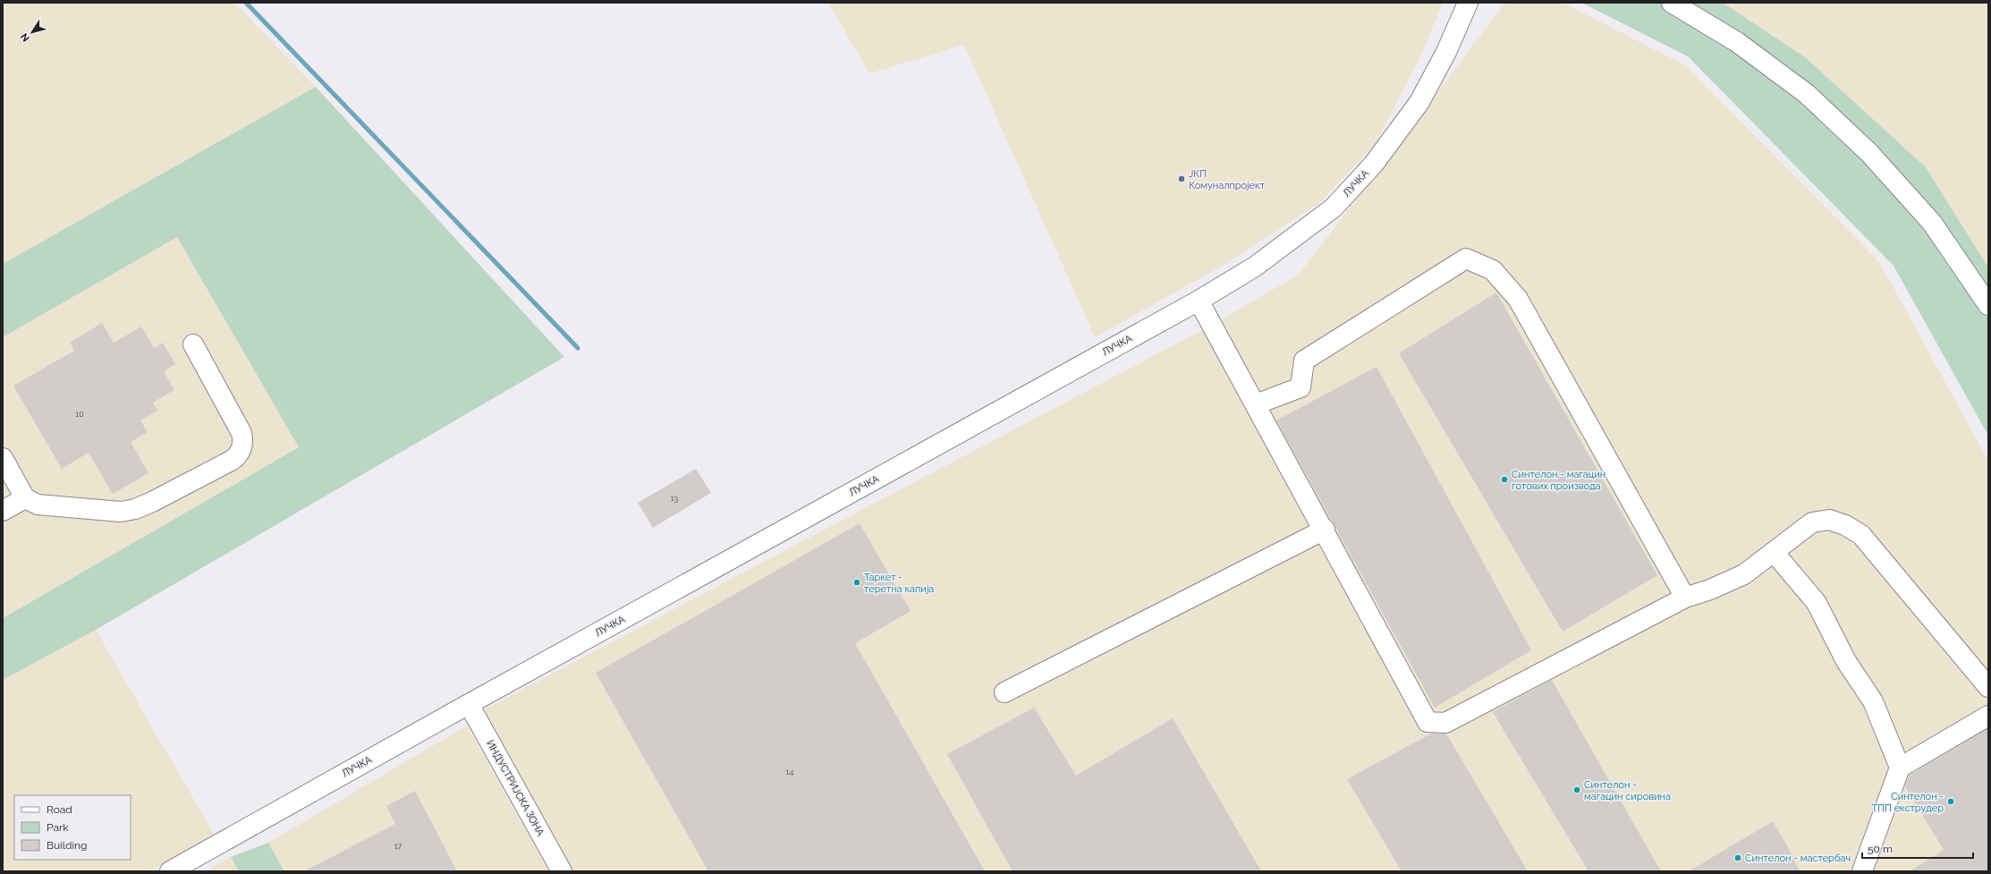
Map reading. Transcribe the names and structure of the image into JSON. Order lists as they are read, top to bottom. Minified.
{"streets":{"street":["ЛУЧКА","ИНДУСТРИЈСКА ЗОНА"]},"crossings":[["ЛУЧКА","ИНДУСТРИЈСКА ЗОНА"]],"places":["ЈКП Комуналпројект","Синтелон - магацин готових производа","Таркет - теретна капија","Синтелон - магацин сировина","Синтелон - ТПП екструдер","Синтелон - мастербач"],"house_numbers":["10","13","14","17"],"legend":["Road","Park","Building"],"scale_bar":"50 m","north":"bottom left"}
